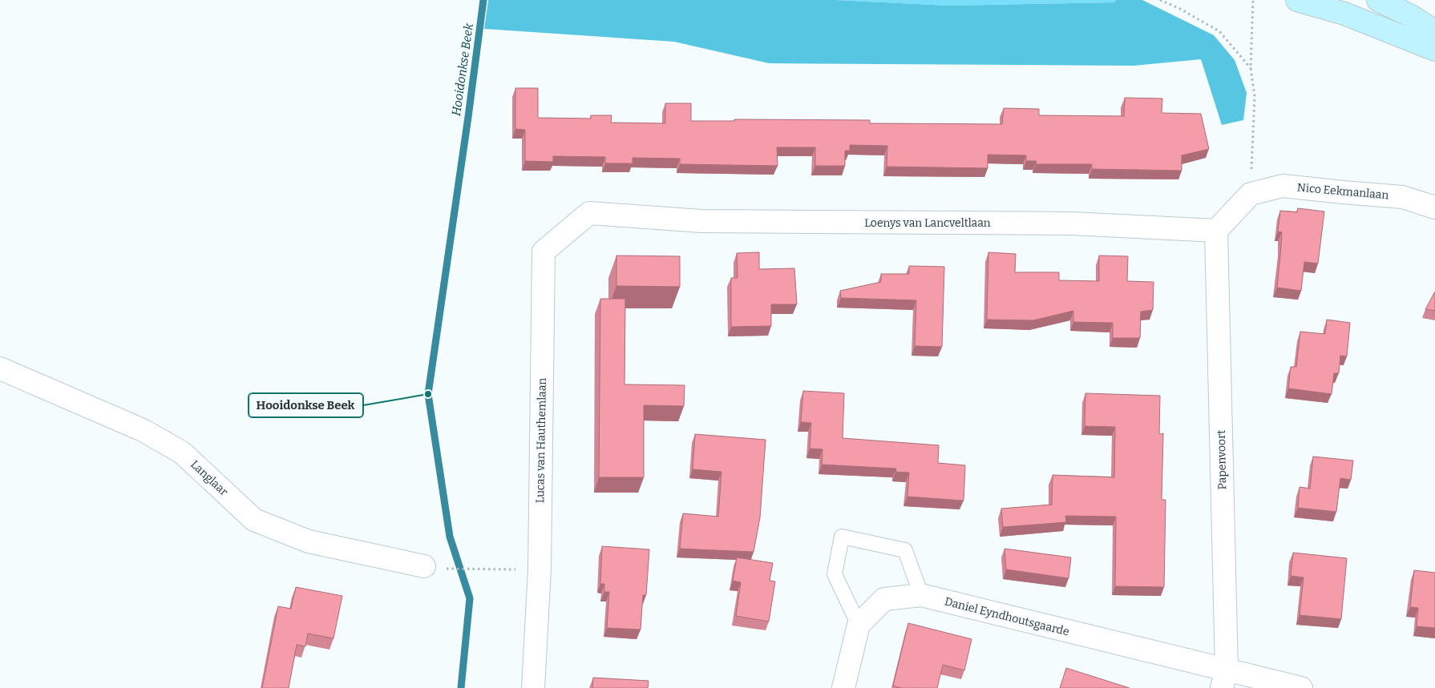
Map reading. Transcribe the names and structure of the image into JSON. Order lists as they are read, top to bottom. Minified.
{"streets":{"street":["Nico Eekmanlaan","Loenys van Lancveltlaan","Lucas van Hauthemlaan","Papenvoort","Langlaar","Daniel Eyndhoutsgaarde"]},"crossings":[["Loenys van Lancveltlaan","Lucas van Hauthemlaan"],["Loenys van Lancveltlaan","Papenvoort"],["Papenvoort","Daniel Eyndhoutsgaarde"]],"water":["Hooidonkse Beek"],"places":["Hooidonkse Beek"]}
